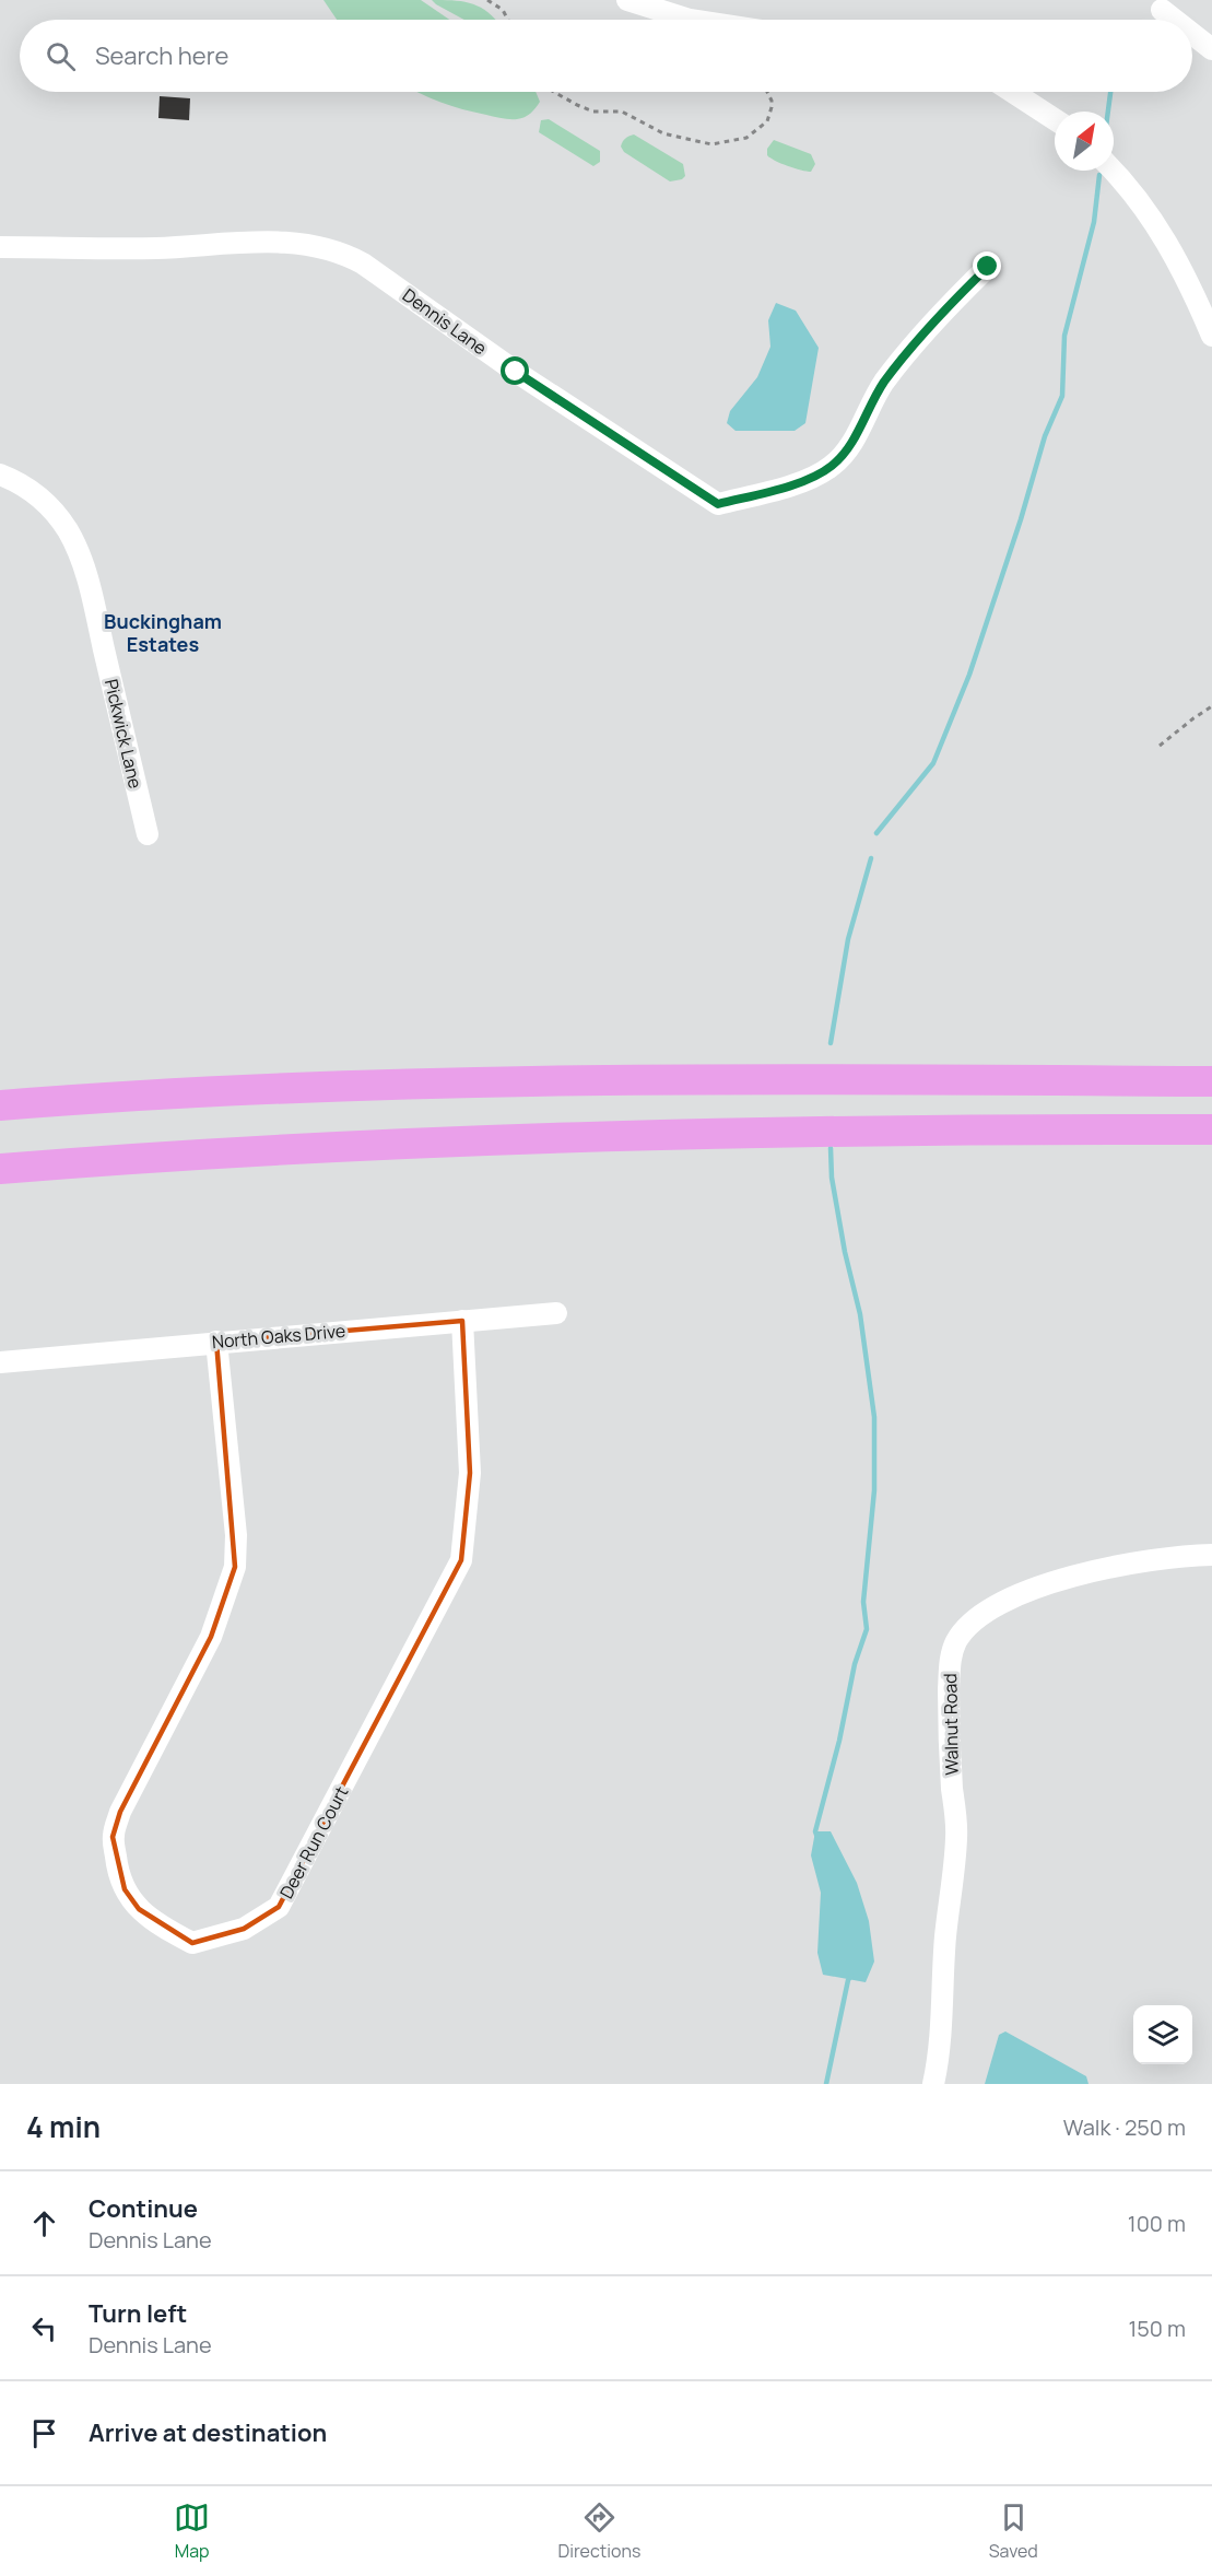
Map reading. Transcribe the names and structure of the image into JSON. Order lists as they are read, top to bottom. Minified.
{"streets":{"street":["Dennis Lane","Pickwick Lane","North Oaks Drive","Walnut Road","Deer Run Court"]},"crossings":[["North Oaks Drive","Deer Run Court"]],"districts":["Buckingham Estates"],"north":"top right","page":{"search":"Search here","heading":["4 min","Walk · 250 m"],"list":[["Continue","Dennis Lane","100 m"],["Turn left","Dennis Lane","150 m"],"Arrive at destination"],"nav":["Map","Directions","Saved"]}}
